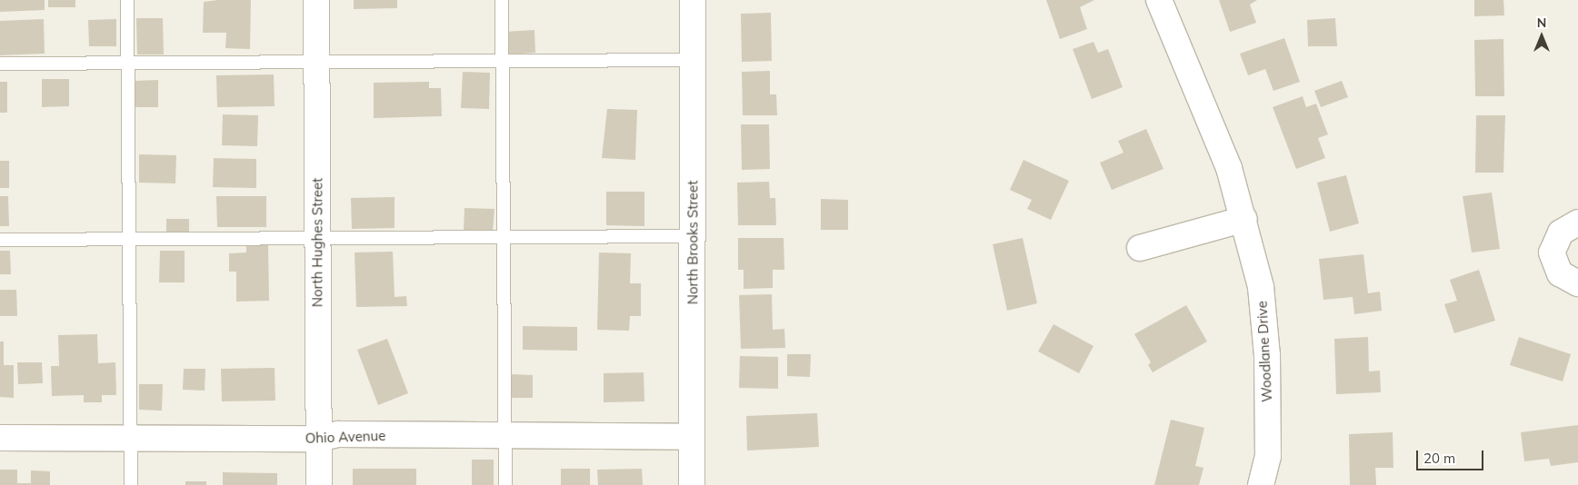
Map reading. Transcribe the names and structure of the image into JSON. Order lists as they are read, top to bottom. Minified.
{"streets":{"street":["North Hughes Street","North Brooks Street","Woodlane Drive","Ohio Avenue"]},"crossings":[["North Hughes Street","Ohio Avenue"],["North Brooks Street","Ohio Avenue"]],"scale_bar":"20 m","north":"top"}
